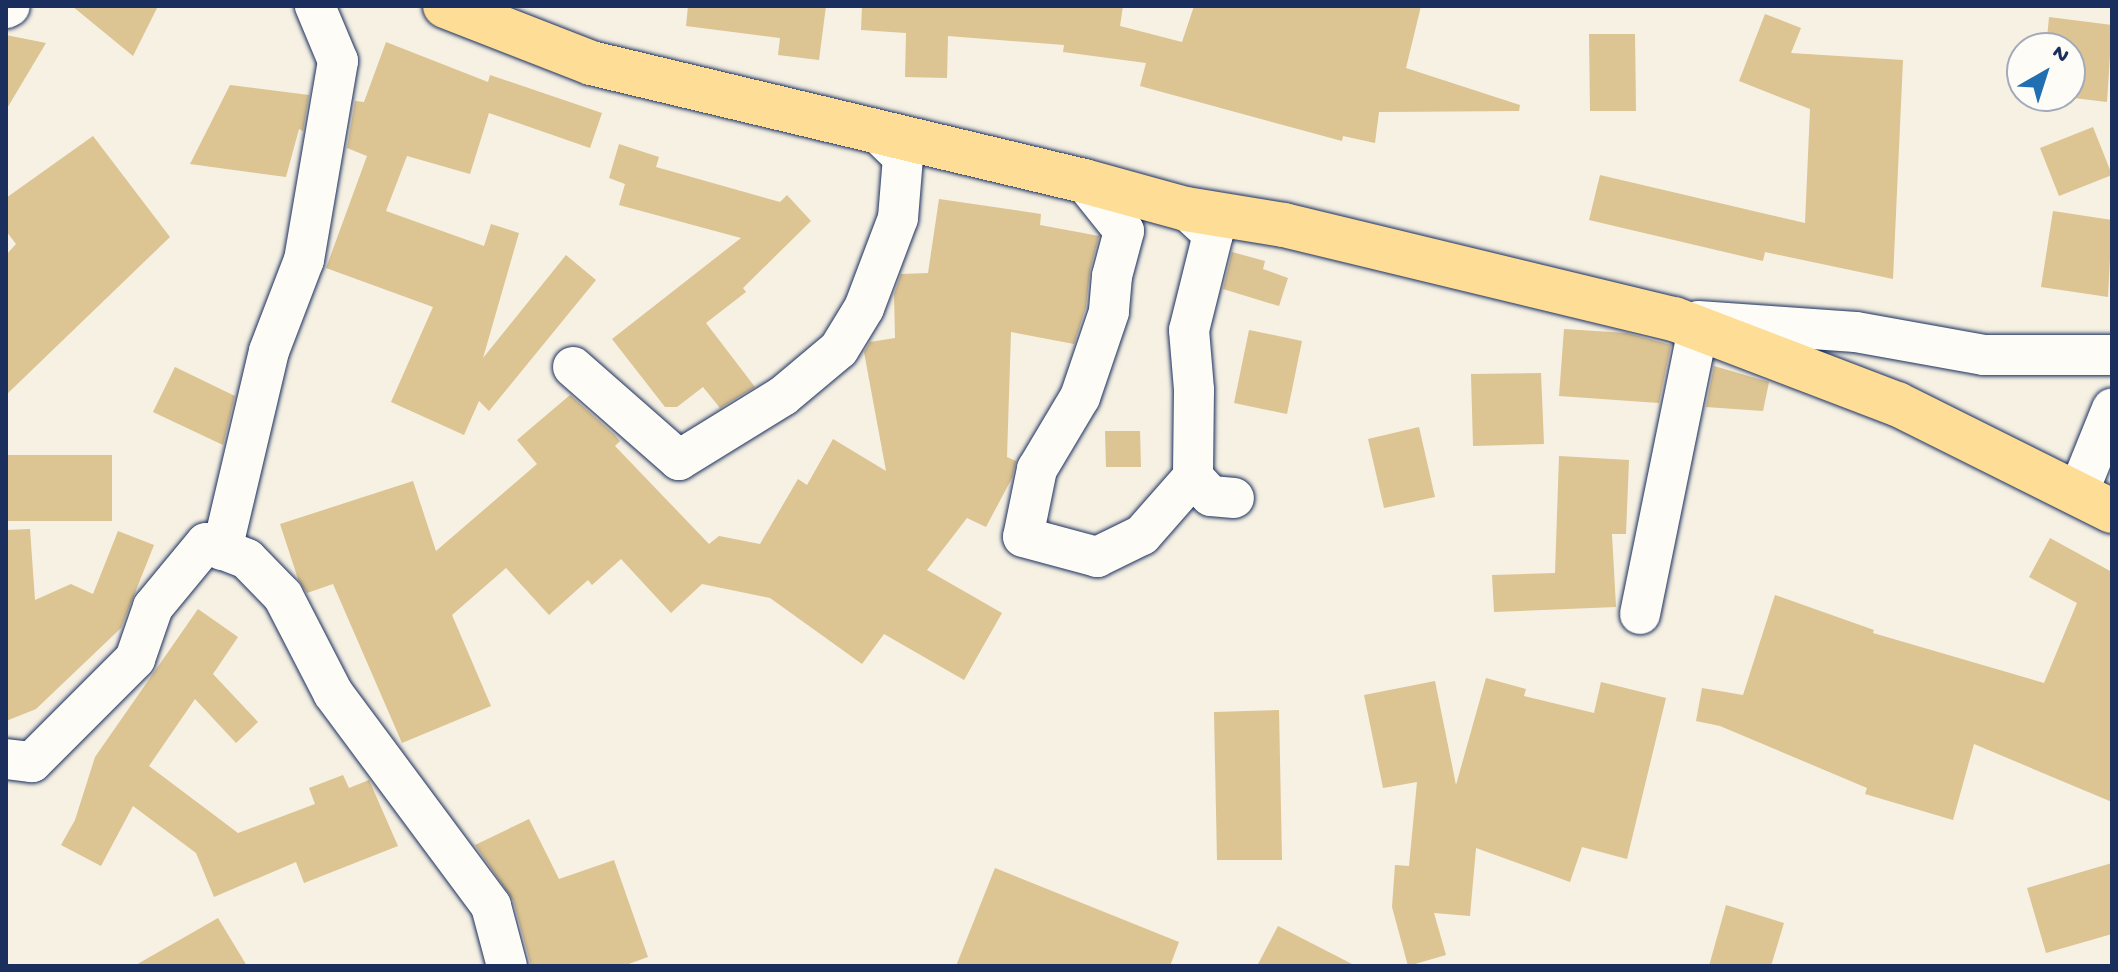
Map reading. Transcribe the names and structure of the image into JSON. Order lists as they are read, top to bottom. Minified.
{"north":"top right"}
